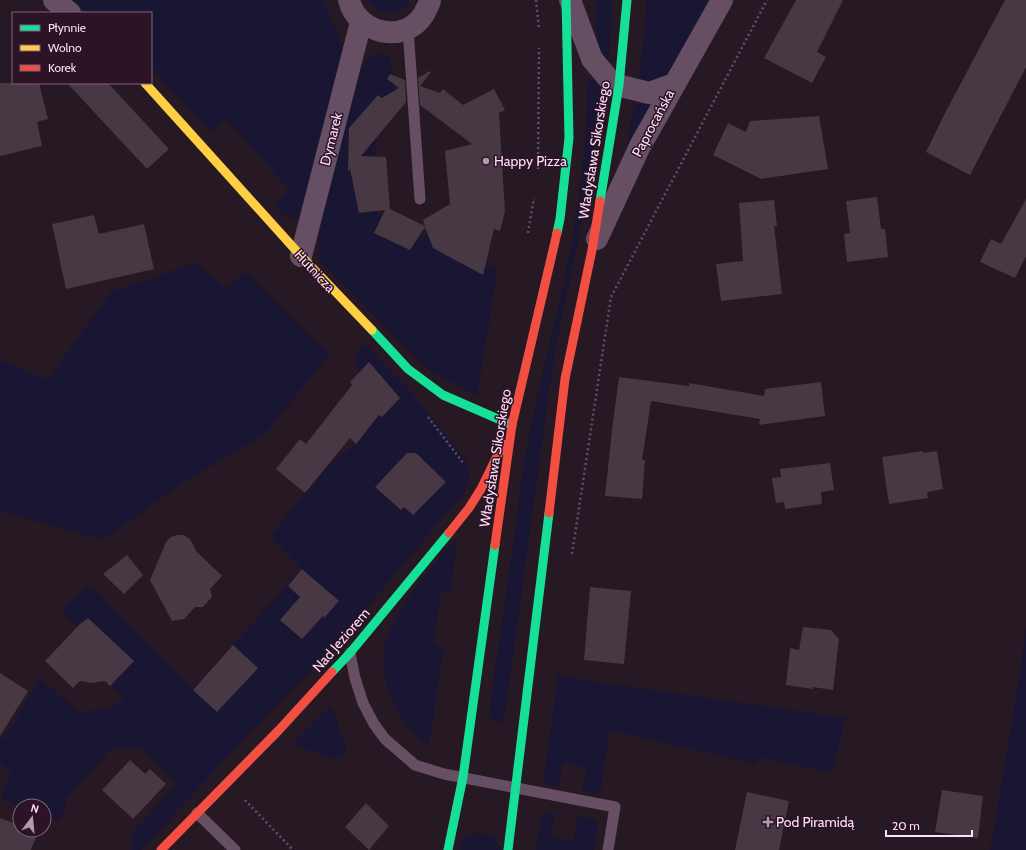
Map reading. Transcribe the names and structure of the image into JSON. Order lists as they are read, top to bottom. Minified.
{"streets":{"street":["Paprocańska","Dymarek","Władysława Sikorskiego","Hutnicza","Nad Jeziorem"]},"crossings":[["Paprocańska","Władysława Sikorskiego"],["Dymarek","Hutnicza"],["Władysława Sikorskiego","Hutnicza"],["Władysława Sikorskiego","Nad Jeziorem"],["Hutnicza","Nad Jeziorem"]],"places":{"other":["Happy Pizza"],"health":["Pod Piramidą"]},"legend":["Płynnie","Wolno","Korek"],"scale_bar":"20 m","north":"top"}
